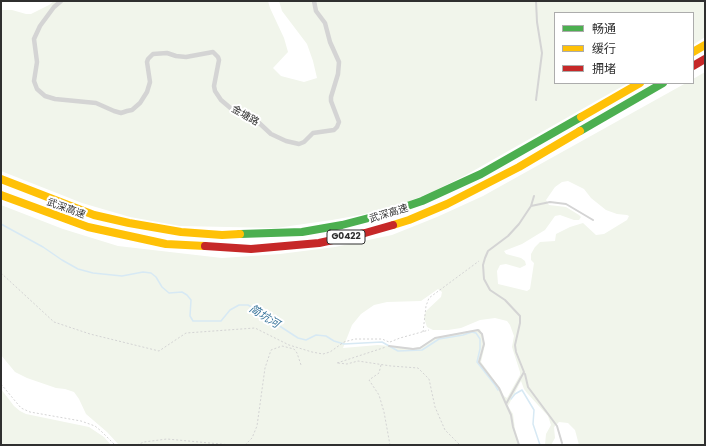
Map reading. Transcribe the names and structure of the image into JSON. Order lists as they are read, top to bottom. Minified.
{"streets":{"highway":["武深高速","G0422"],"street":["金塘路"]},"water":["简坑河"],"legend":["畅通","缓行","拥堵"]}
